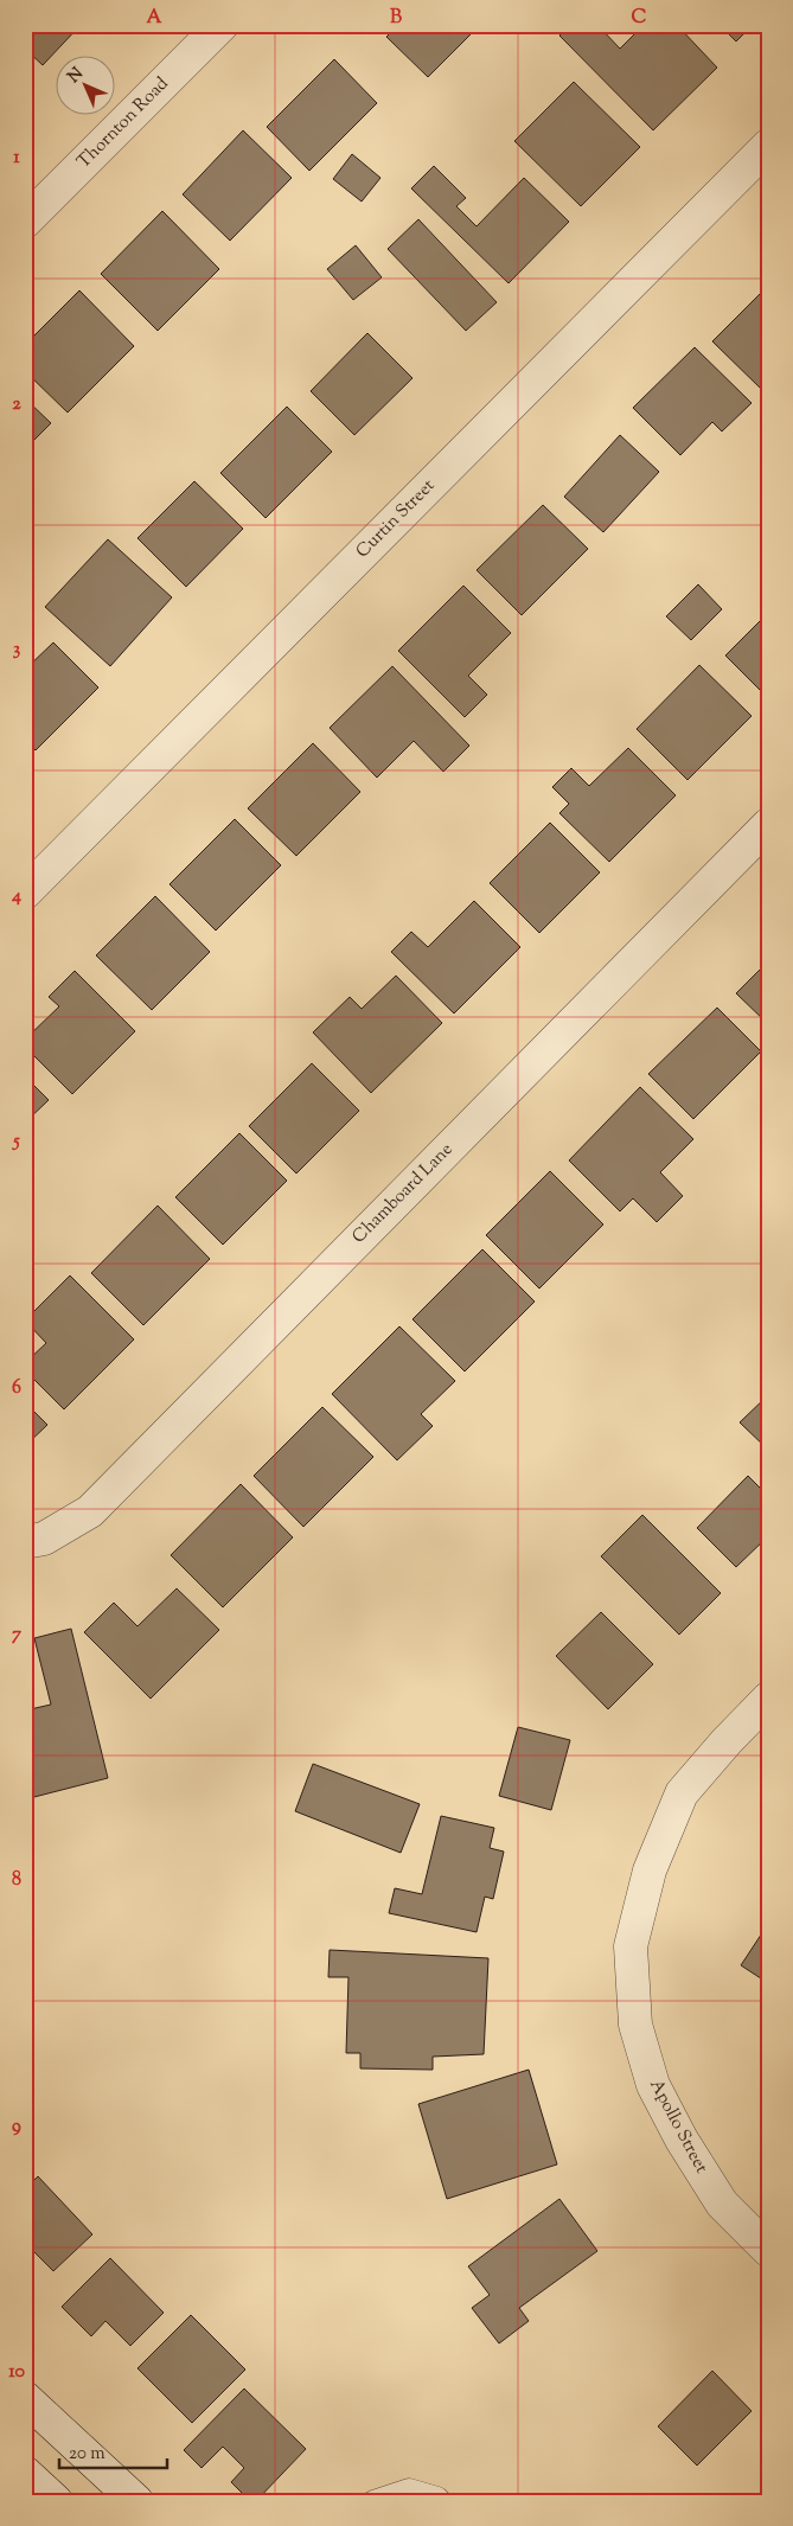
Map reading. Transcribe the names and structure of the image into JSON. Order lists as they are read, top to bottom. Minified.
{"streets":{"street":["Thornton Road","Curtin Street","Chamboard Lane","Apollo Street"]},"scale_bar":"20 m","north":"top left","grid":{"columns":["A","B","C"],"rows":["1","2","3","4","5","6","7","8","9","10"]}}
